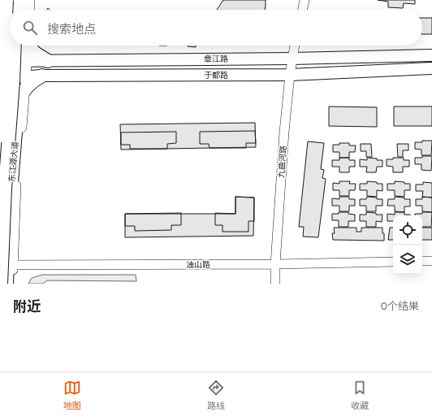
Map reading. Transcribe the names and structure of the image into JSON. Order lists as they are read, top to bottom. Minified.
{"streets":{"main road":["章江路","于都路","东江源大道"],"street":["九曲河路","油山路"]},"crossings":[["章江路","东江源大道"],["章江路","九曲河路"],["于都路","九曲河路"],["东江源大道","油山路"],["九曲河路","油山路"]],"page":{"search":"搜索地点","heading":["附近","0个结果"],"nav":["地图","路线","收藏"]}}
